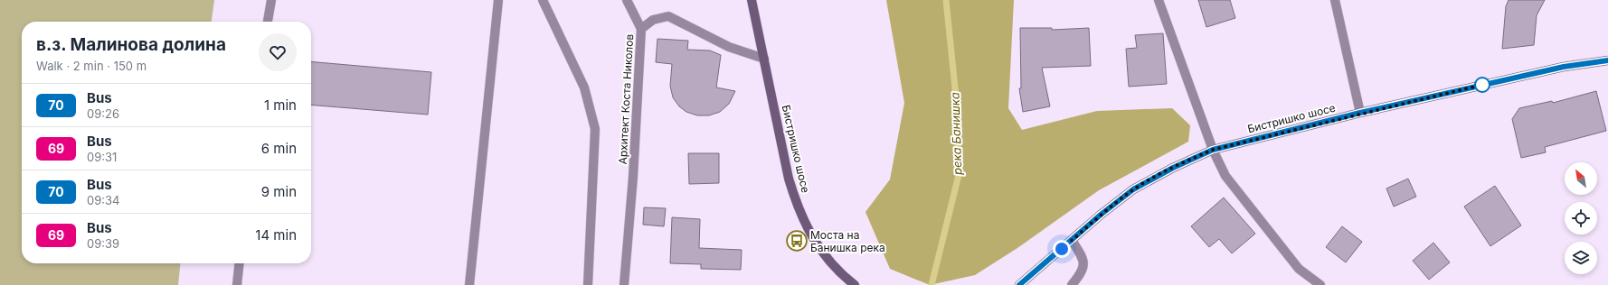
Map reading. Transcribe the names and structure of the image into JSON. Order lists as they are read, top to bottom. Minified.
{"streets":{"street":["Архитект Коста Николов","Бистришко шосе"]},"crossings":[["Архитект Коста Николов","Бистришко шосе"]],"water":["река Банишка"],"places":{"bus stop":["Моста на Банишка река"]},"lines":["bus line 70"],"north":"top left","page":{"heading":["в.з. Малинова долина","Walk · 2 min · 150 m"],"list":[{"mark":"70","name":"Bus","note":"09:26","value":"1 min"},{"mark":"69","name":"Bus","note":"09:31","value":"6 min"},{"mark":"70","name":"Bus","note":"09:34","value":"9 min"},{"mark":"69","name":"Bus","note":"09:39","value":"14 min"}]}}
